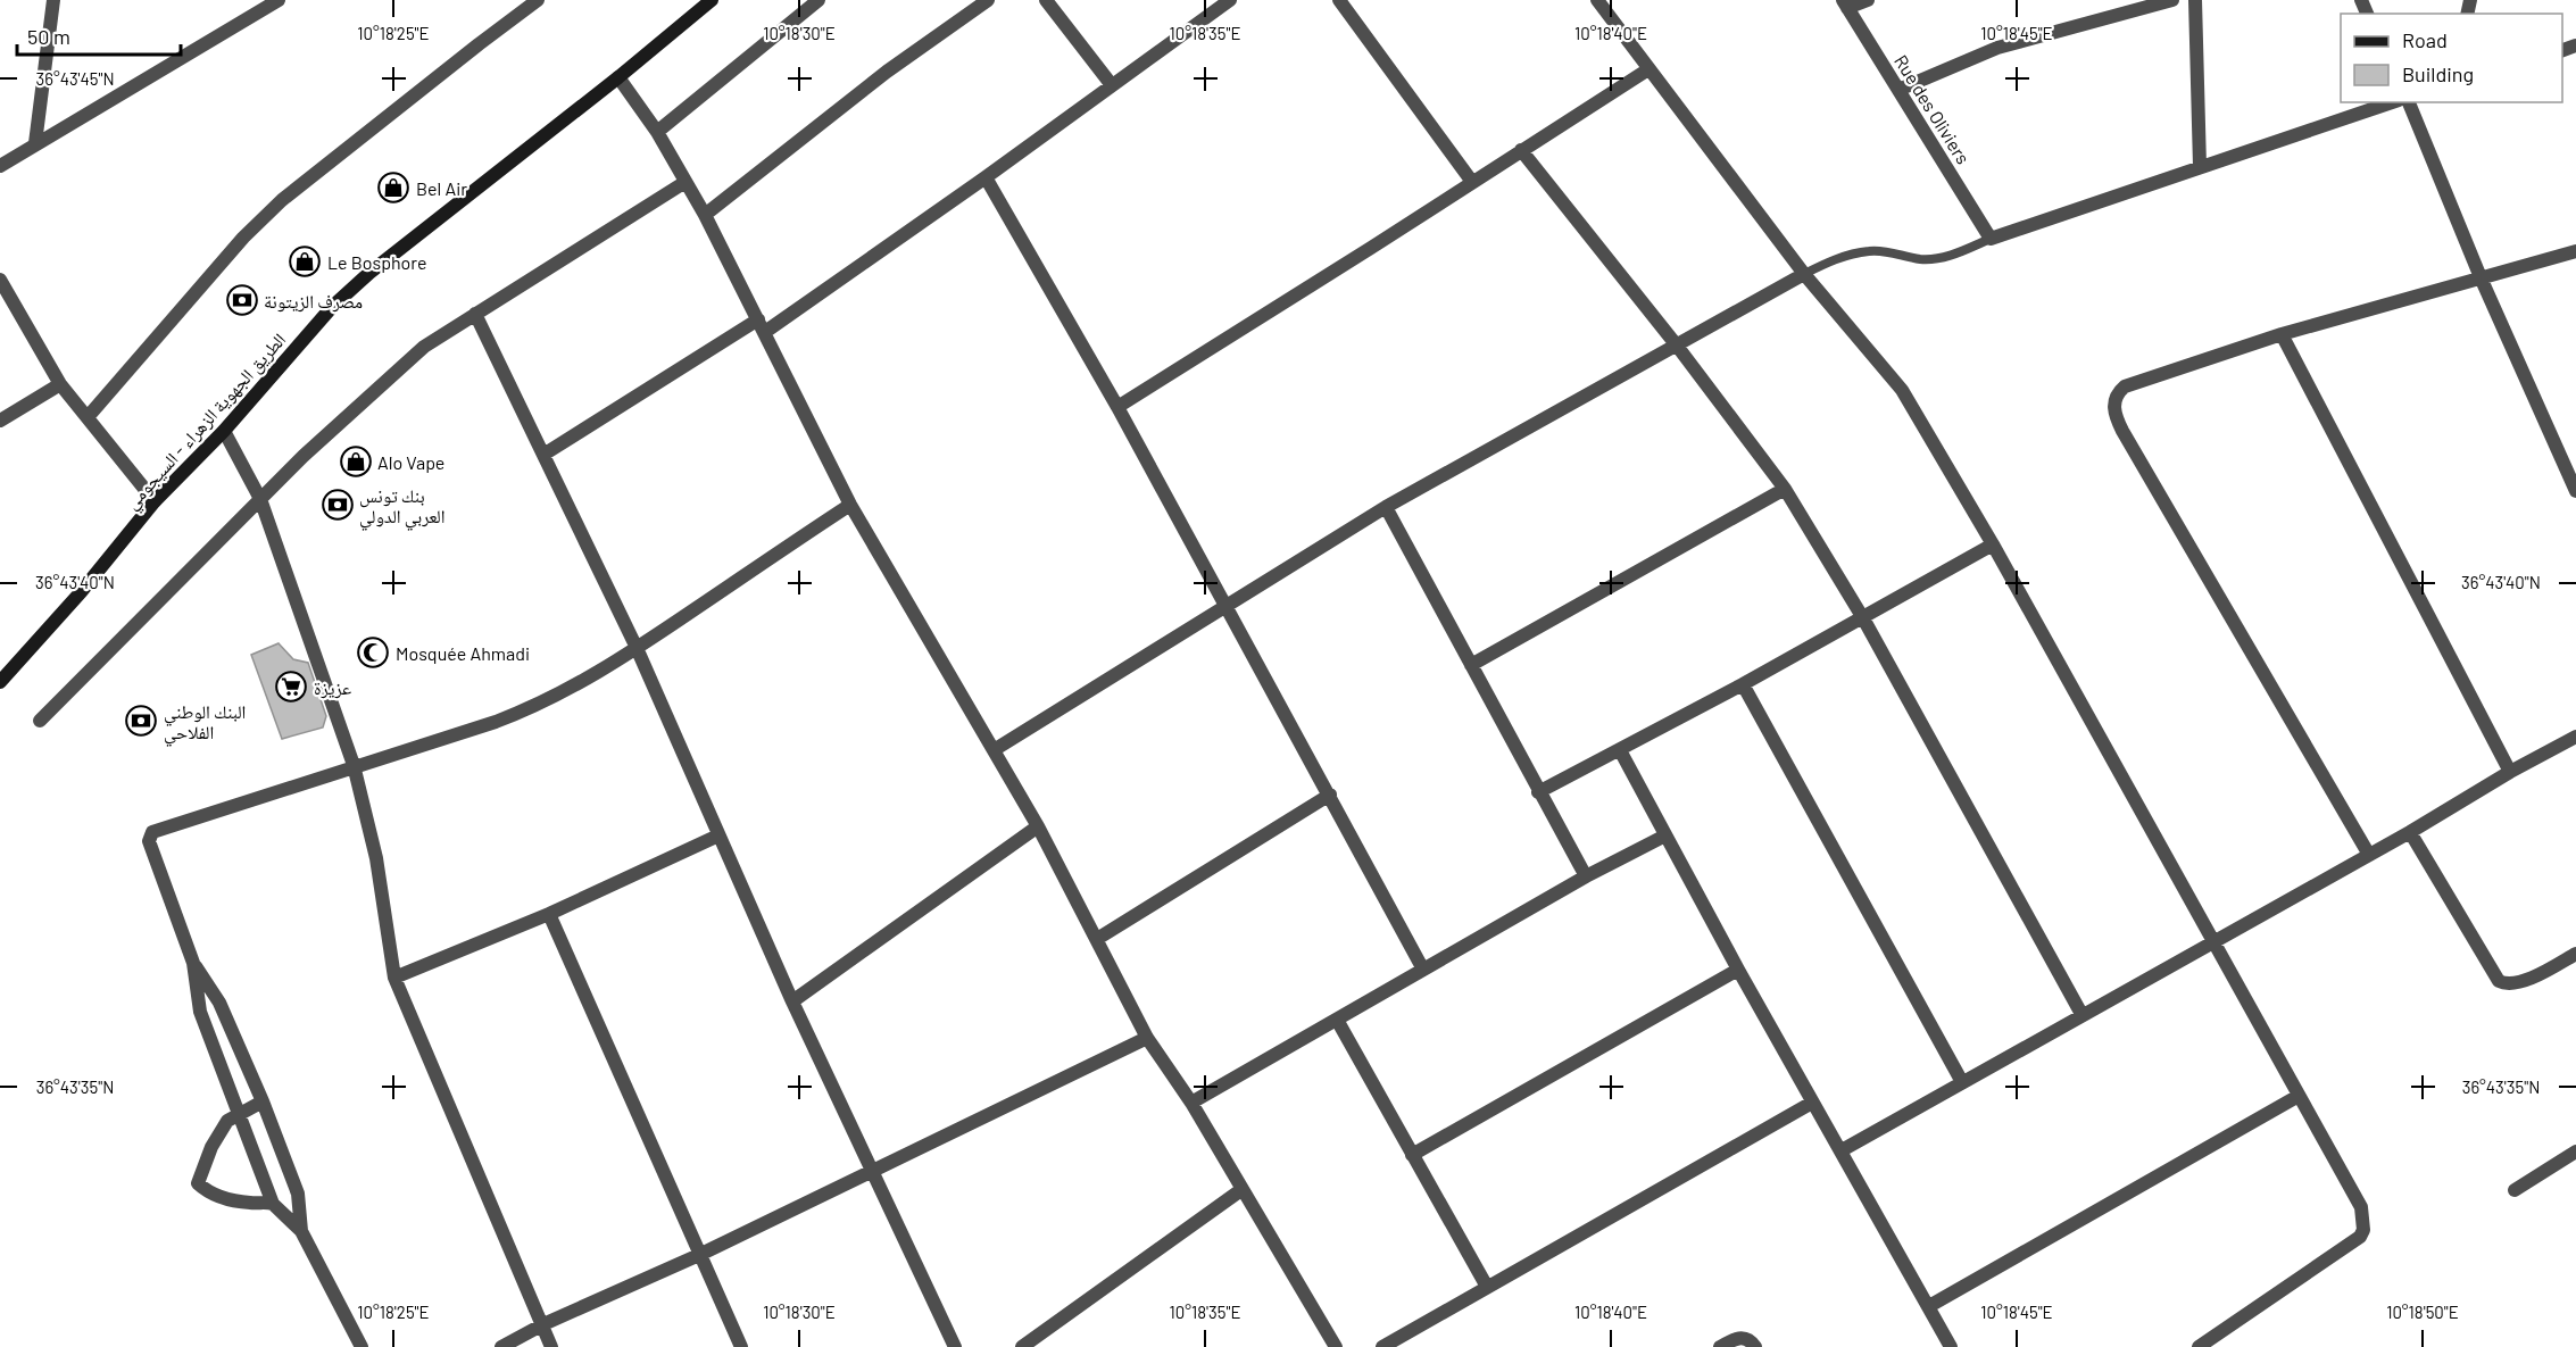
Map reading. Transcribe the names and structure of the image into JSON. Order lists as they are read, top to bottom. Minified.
{"streets":{"main road":["الطريق الجهوية الزهراء - السيجومي"],"street":["Rue des Oliviers"]},"places":{"shop":["Bel Air","Le Bosphore","Alo Vape"],"bank":["مصرف الزيتونة","بنك تونس العربي الدولي","البنك الوطني الفلاحي"],"mosque":["Mosquée Ahmadi"],"supermarket":["عزيزة"]},"legend":["Road","Building"],"scale_bar":"50 m","coordinates":["10°18'25\"E","10°18'30\"E","10°18'35\"E","10°18'40\"E","10°18'45\"E","36°43'45\"N","36°43'40\"N","36°43'35\"N","10°18'50\"E"]}
